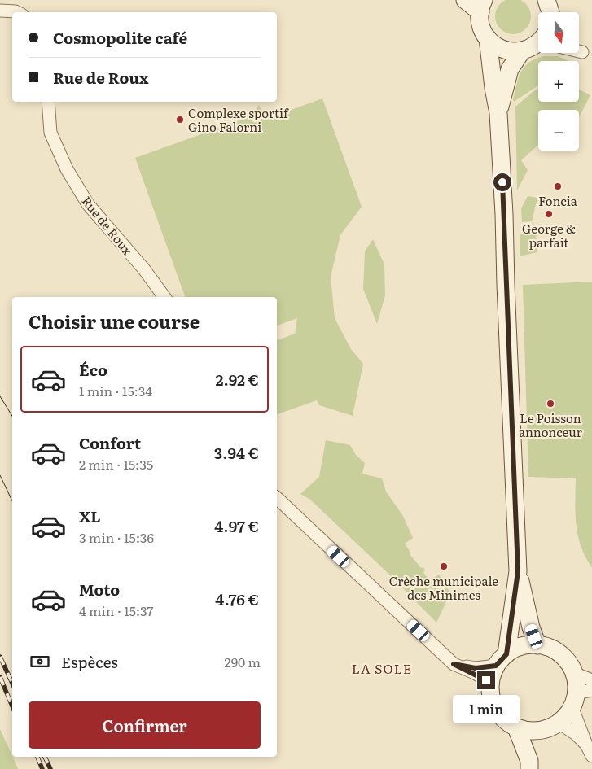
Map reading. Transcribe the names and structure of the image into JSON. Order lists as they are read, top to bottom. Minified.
{"streets":{"street":["Rue de Roux"]},"districts":["LA SOLE"],"places":["Complexe sportif Gino Falorni","Foncia","George & parfait","Le Poisson annonceur","Crèche municipale des Minimes"],"north":"bottom","page":{"map_buttons":["+","−"],"banner":["Cosmopolite café","Rue de Roux"],"heading":"Choisir une course","list":[{"name":"Éco","note":"1 min · 15:34","value":"2.92 €"},{"name":"Confort","note":"2 min · 15:35","value":"3.94 €"},{"name":"XL","note":"3 min · 15:36","value":"4.97 €"},{"name":"Moto","note":"4 min · 15:37","value":"4.76 €"}],"pay":["Espèces","290 m"],"buttons":"Confirmer","bubble":"1 min"}}
